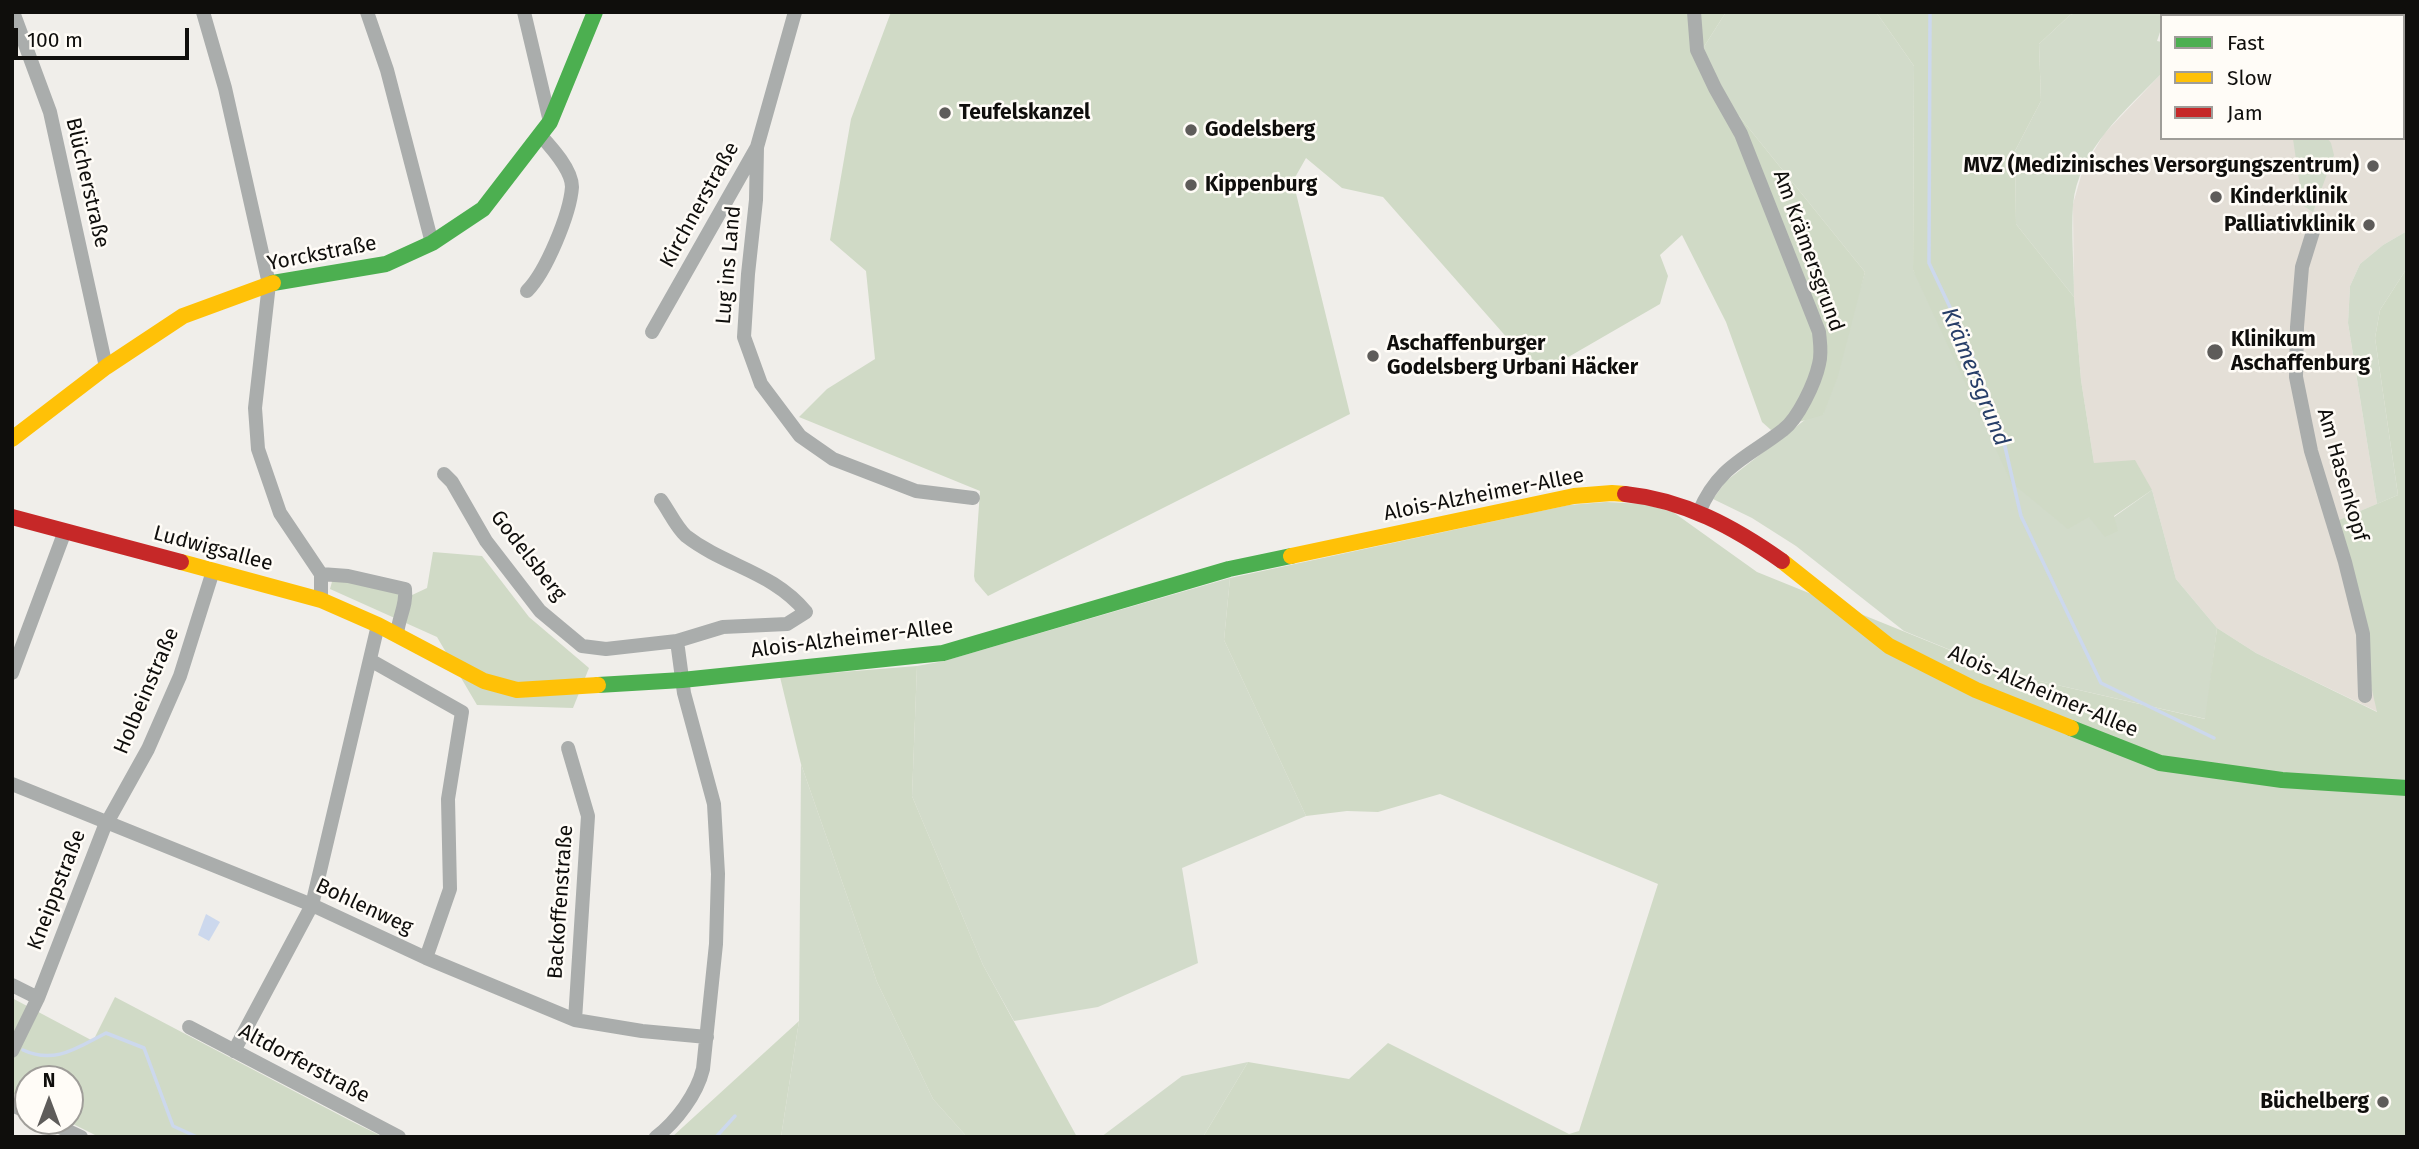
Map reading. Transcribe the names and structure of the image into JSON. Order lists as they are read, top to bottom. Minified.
{"streets":{"street":["Blücherstraße","Kirchnerstraße","Am Krämersgrund","Yorckstraße","Lug ins Land","Am Hasenkopf","Alois-Alzheimer-Allee","Ludwigsallee","Godelsberg","Holbeinstraße","Kneippstraße","Backoffenstraße","Bohlenweg","Altdorferstraße"]},"crossings":[["Blücherstraße","Yorckstraße"],["Kirchnerstraße","Lug ins Land"],["Am Krämersgrund","Alois-Alzheimer-Allee"],["Alois-Alzheimer-Allee","Ludwigsallee"],["Ludwigsallee","Holbeinstraße"],["Holbeinstraße","Kneippstraße"],["Holbeinstraße","Bohlenweg"],["Kneippstraße","Bohlenweg"],["Backoffenstraße","Bohlenweg"]],"water":["Krämersgrund"],"places":["Teufelskanzel","Godelsberg","MVZ (Medizinisches Versorgungszentrum)","Kippenburg","Kinderklinik","Palliativklinik","Klinikum Aschaffenburg","Aschaffenburger Godelsberg Urbani Häcker","Büchelberg"],"legend":["Fast","Slow","Jam"],"scale_bar":"100 m","north":"top"}
